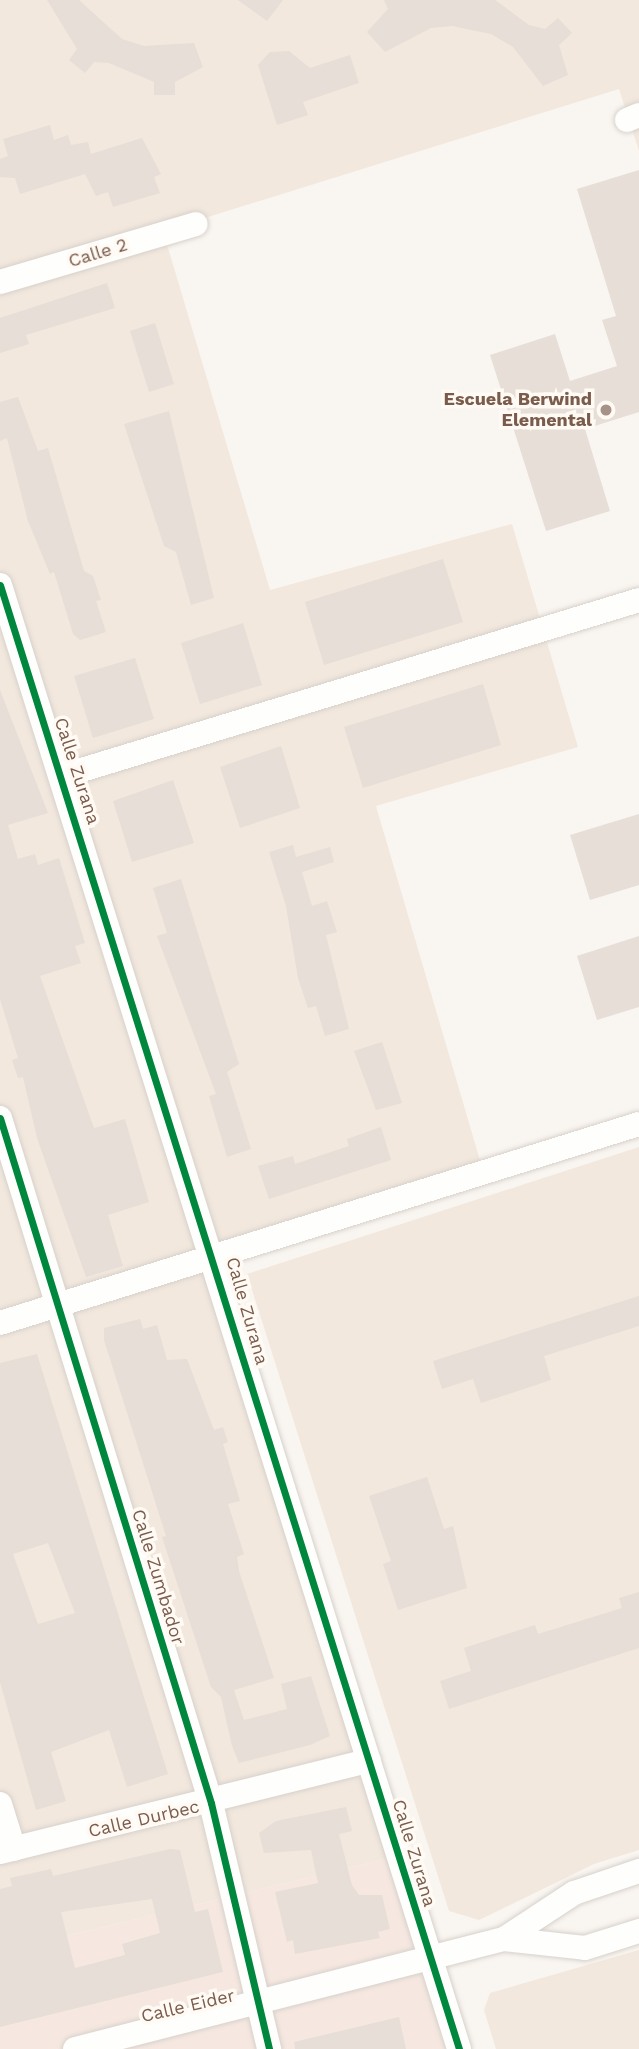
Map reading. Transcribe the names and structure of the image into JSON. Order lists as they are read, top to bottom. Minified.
{"streets":{"street":["Calle 2","Calle Zurana","Calle Zumbador","Calle Durbec","Calle Eider"]},"crossings":[["Calle Zurana","Calle Durbec"],["Calle Zurana","Calle Eider"],["Calle Zumbador","Calle Durbec"],["Calle Zumbador","Calle Eider"]],"places":["Escuela Berwind Elemental"]}
